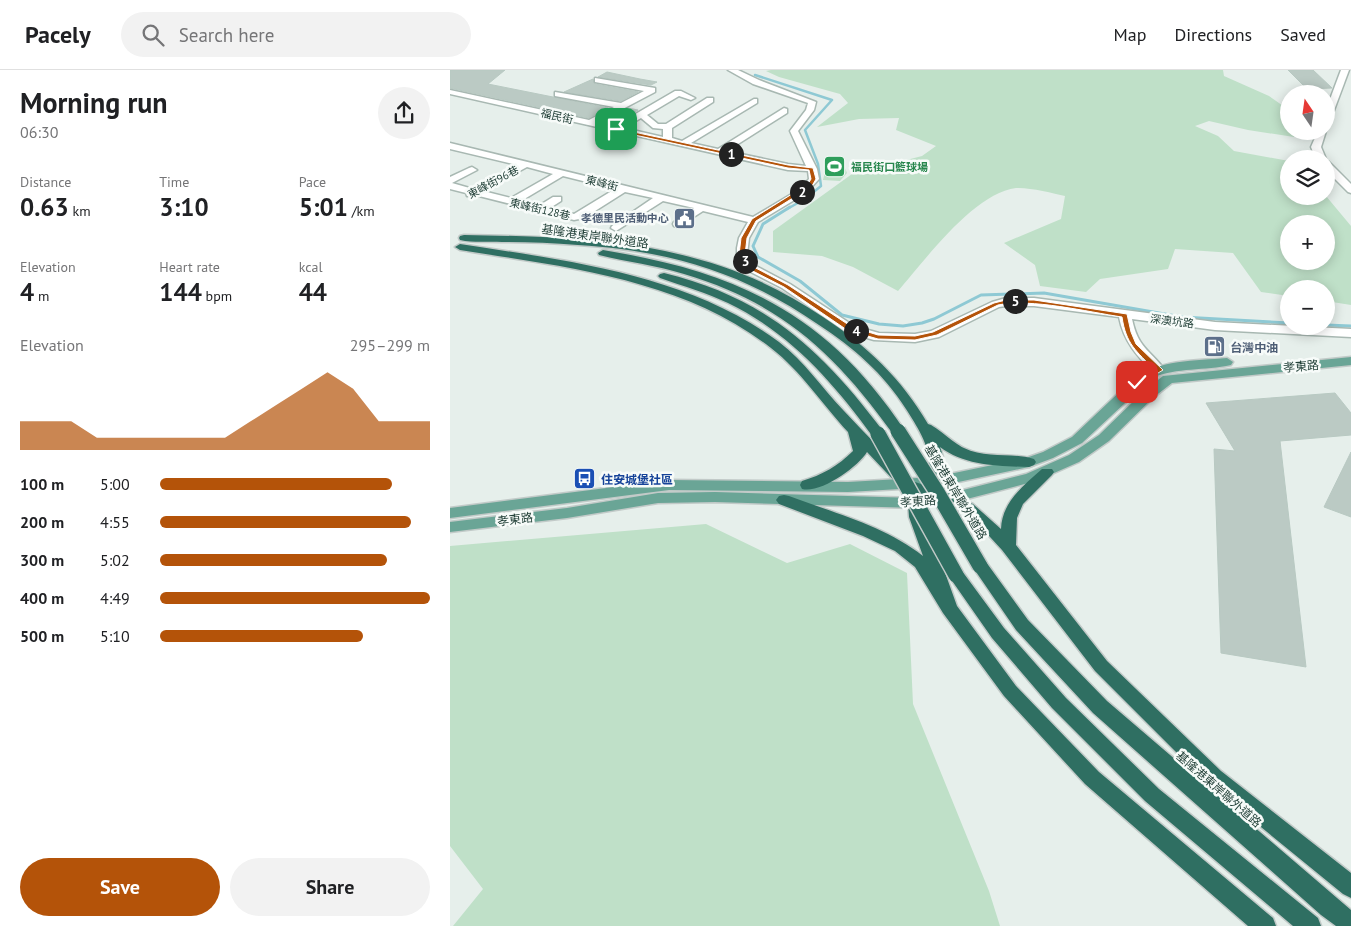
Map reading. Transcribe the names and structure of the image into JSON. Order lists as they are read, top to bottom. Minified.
{"streets":{"highway":["基隆港東岸聯外道路"],"main road":["孝東路"],"street":["福民街","東峰街96巷","東峰街","東峰街128巷","深澳坑路"]},"crossings":[["東峰街96巷","東峰街"],["東峰街96巷","東峰街128巷"],["東峰街","東峰街128巷"],["東峰街","深澳坑路"]],"places":{"sports":["福民街口籃球場"],"public building":["孝德里民活動中心"],"fuel station":["台灣中油"],"bus stop":["住安城堡社區"]},"north":"top","page":{"header":"Pacely","search":"Search here","nav":["Map","Directions","Saved"],"heading":["Morning run","06:30"],"map_buttons":["+","−"],"pins":["1","2","3","5","4"],"stats":[["Distance","0.63 km"],["Time","3:10"],["Pace","5:01 /km"],["Elevation","4 m"],["Heart rate","144 bpm"],["kcal","44"]],"chart":["Elevation","295–299 m"],"list":[{"name":"100 m","note":"5:00"},{"name":"200 m","note":"4:55"},{"name":"300 m","note":"5:02"},{"name":"400 m","note":"4:49"},{"name":"500 m","note":"5:10"}],"buttons":["Save","Share"]}}
